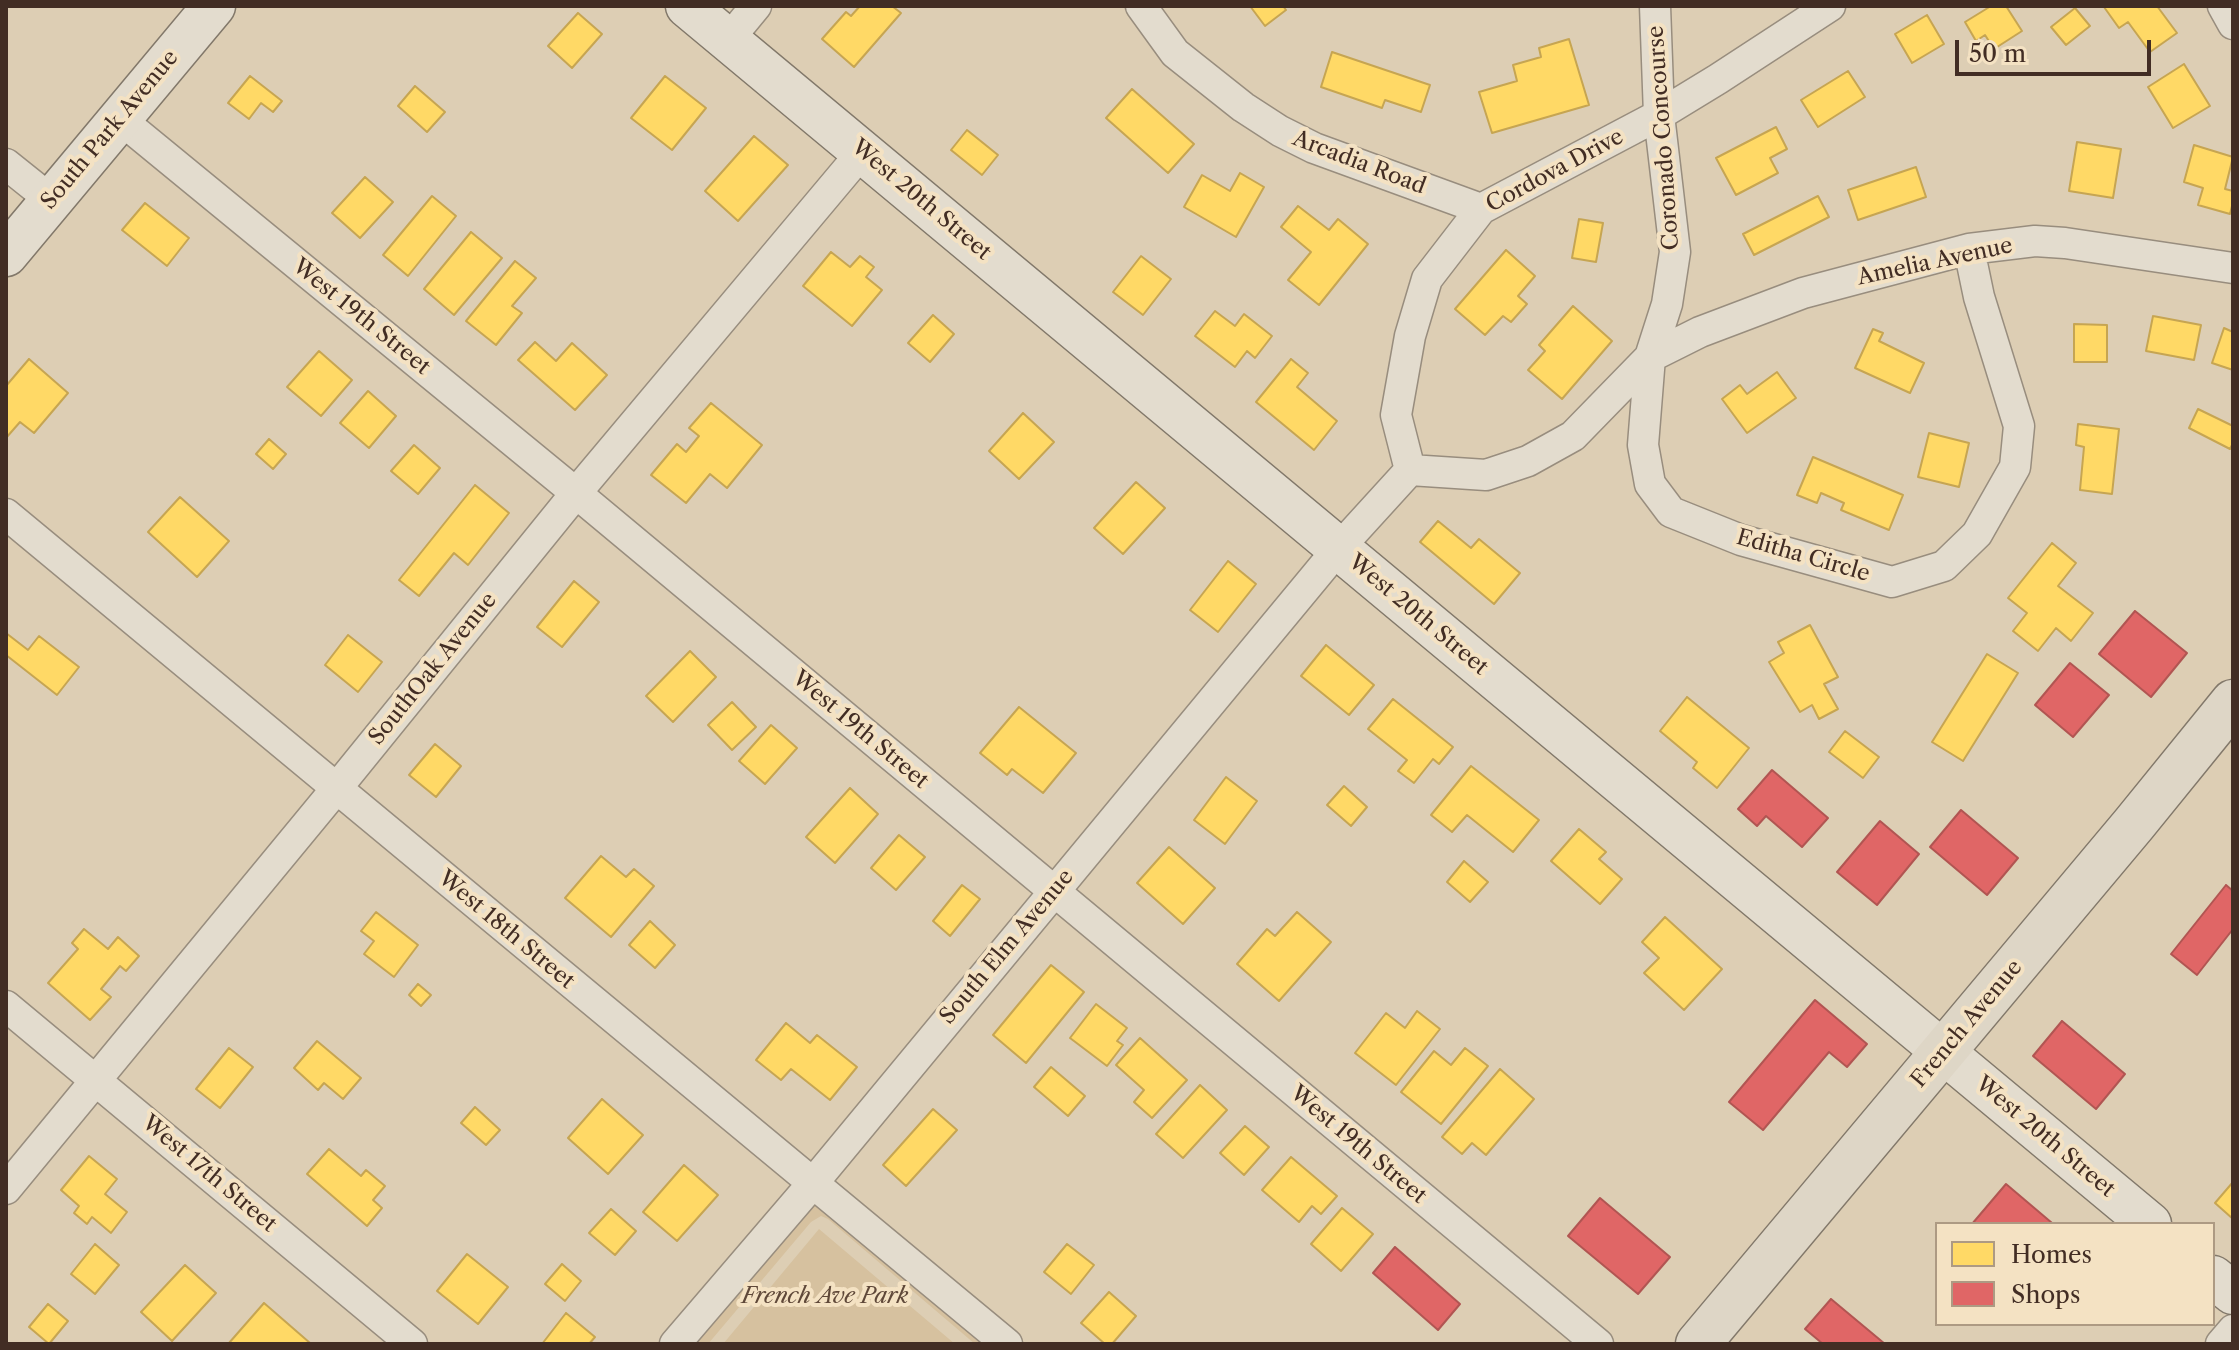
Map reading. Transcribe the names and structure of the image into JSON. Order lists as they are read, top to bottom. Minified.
{"streets":{"main road":["French Avenue"],"street":["South Park Avenue","Coronado Concourse","Arcadia Road","Cordova Drive","West 20th Street","Amelia Avenue","West 19th Street","Editha Circle","SouthOak Avenue","West 18th Street","South Elm Avenue","West 17th Street"]},"crossings":[["South Park Avenue","West 19th Street"],["Coronado Concourse","Cordova Drive"],["Coronado Concourse","Amelia Avenue"],["Coronado Concourse","Editha Circle"],["Arcadia Road","Cordova Drive"],["West 20th Street","SouthOak Avenue"],["West 20th Street","South Elm Avenue"],["West 20th Street","French Avenue"],["Amelia Avenue","Editha Circle"],["West 19th Street","SouthOak Avenue"],["West 19th Street","South Elm Avenue"],["SouthOak Avenue","West 18th Street"],["SouthOak Avenue","West 17th Street"],["West 18th Street","South Elm Avenue"]],"parks":["French Ave Park"],"legend":["Homes","Shops"],"scale_bar":"50 m"}
